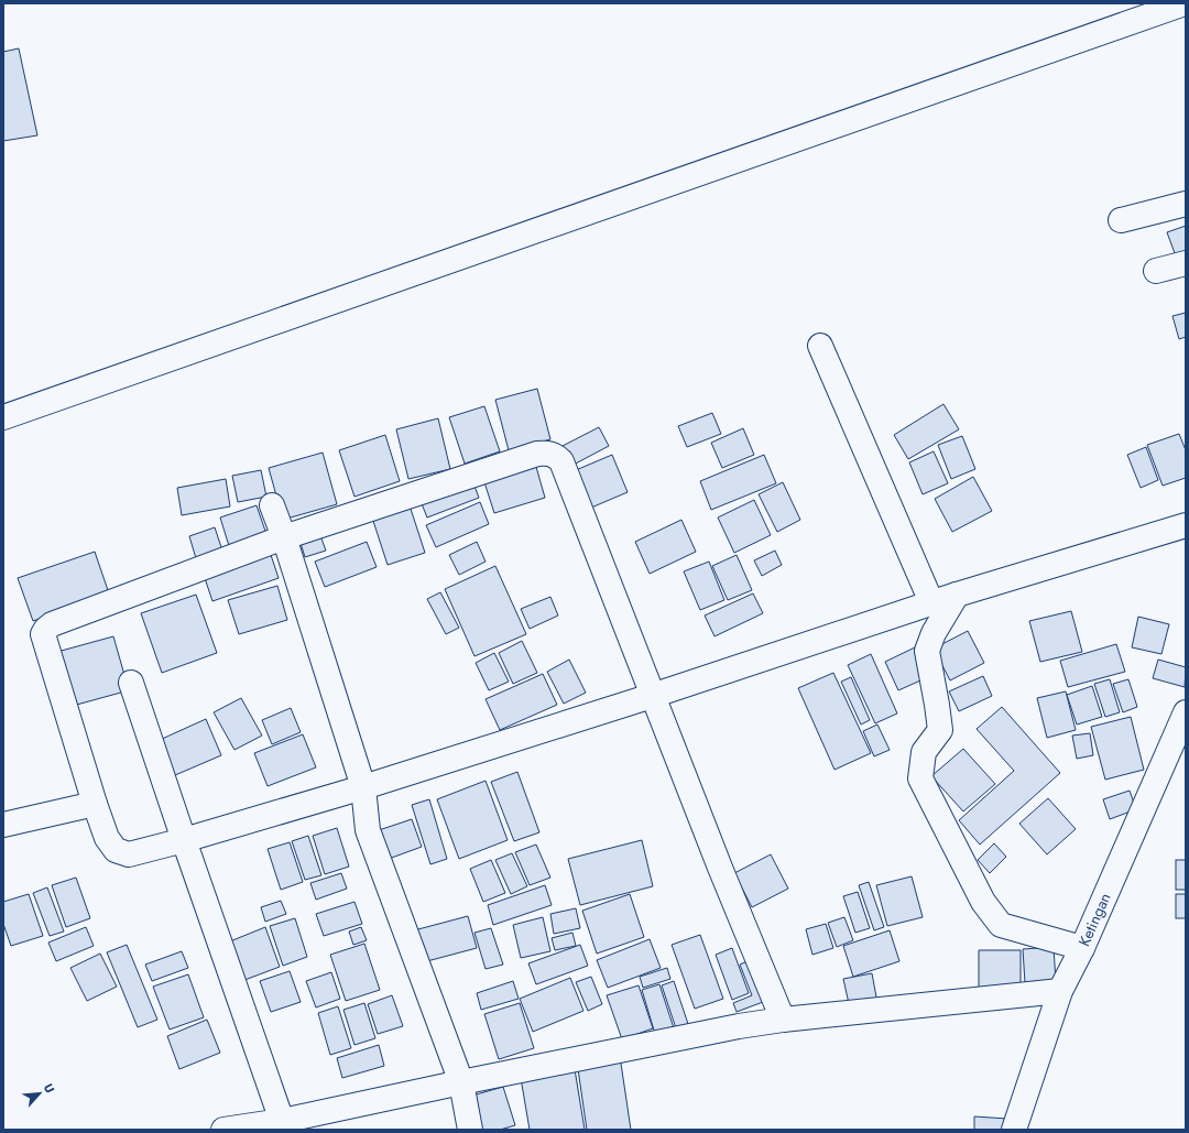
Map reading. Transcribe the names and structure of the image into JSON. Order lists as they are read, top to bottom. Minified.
{"streets":{"street":["Ketingan"]},"north":"top right"}
